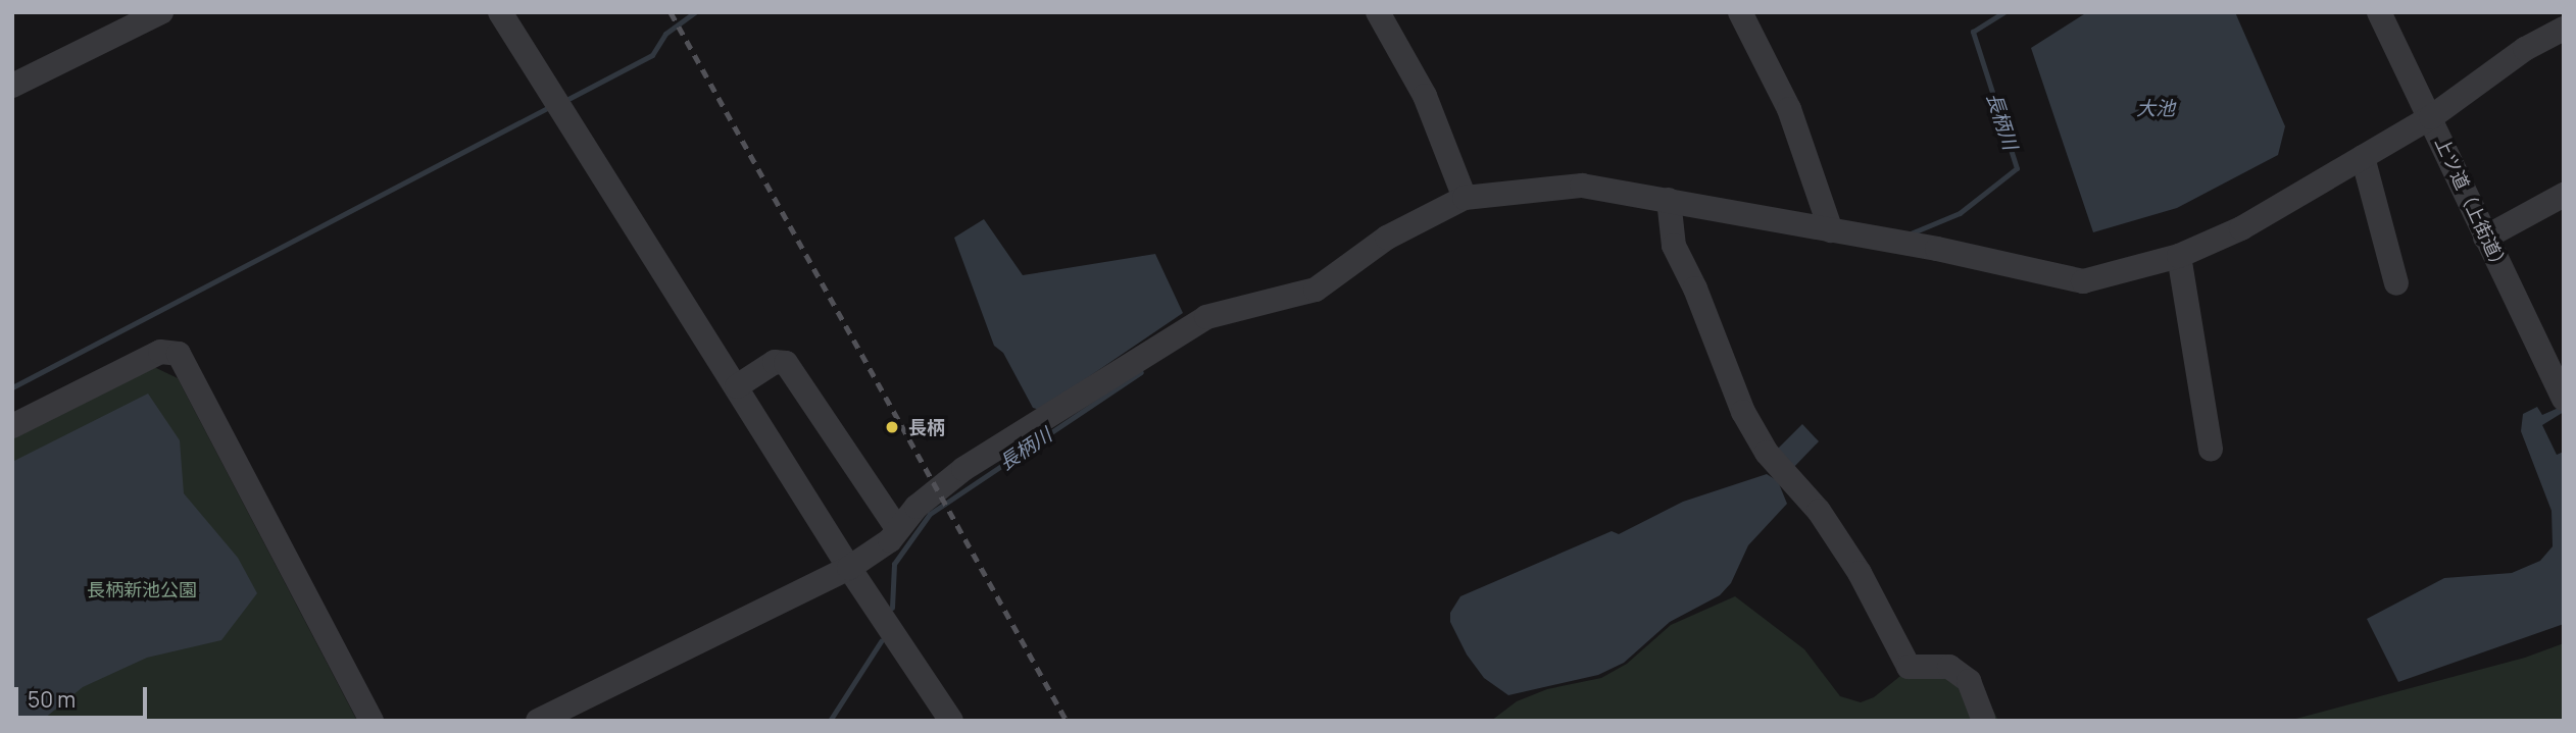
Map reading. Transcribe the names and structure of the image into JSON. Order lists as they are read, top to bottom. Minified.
{"streets":{"street":["上ツ道（上街道）"]},"water":["大池","長柄川"],"parks":["長柄新池公園"],"places":["長柄"],"scale_bar":"50 m"}
